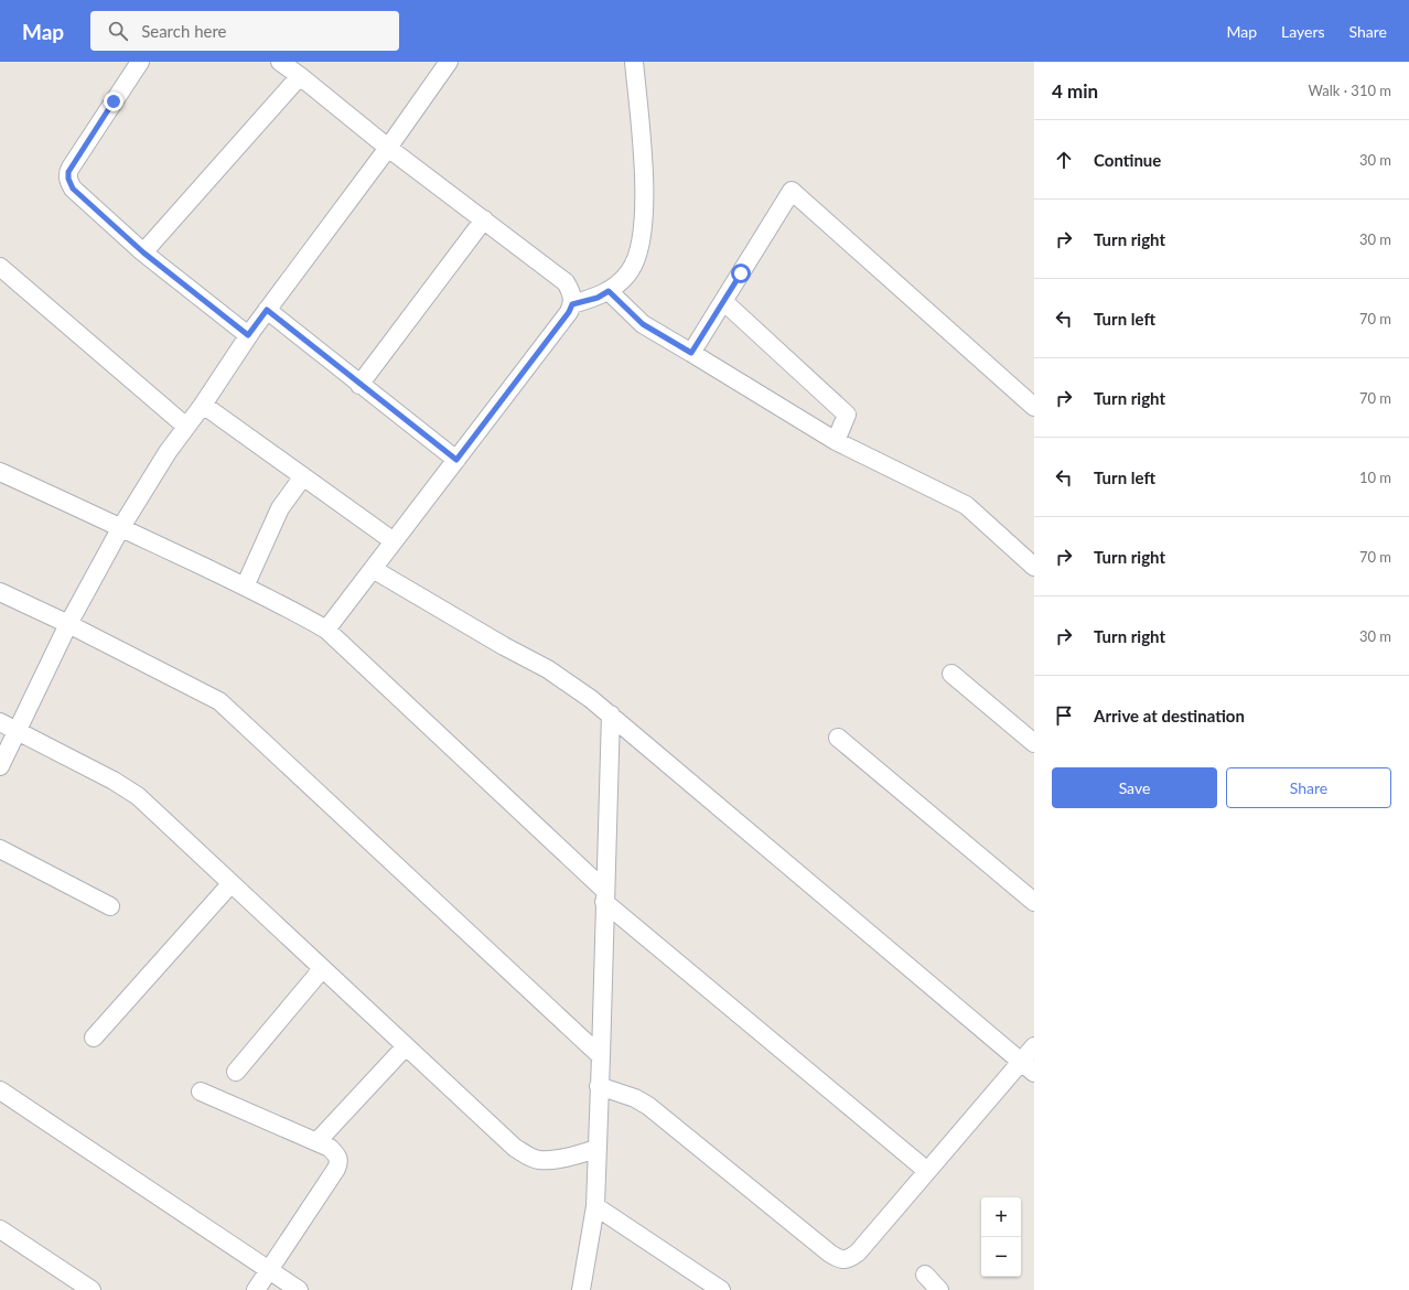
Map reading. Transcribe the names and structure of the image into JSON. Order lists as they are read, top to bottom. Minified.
{"page":{"header":"Map","search":"Search here","nav":["Map","Layers","Share"],"heading":["4 min","Walk · 310 m"],"list":[["Continue","30 m"],["Turn right","30 m"],["Turn left","70 m"],["Turn right","70 m"],["Turn left","10 m"],["Turn right","70 m"],["Turn right","30 m"],"Arrive at destination"],"buttons":["Save","Share"],"map_buttons":["+","−"]}}
